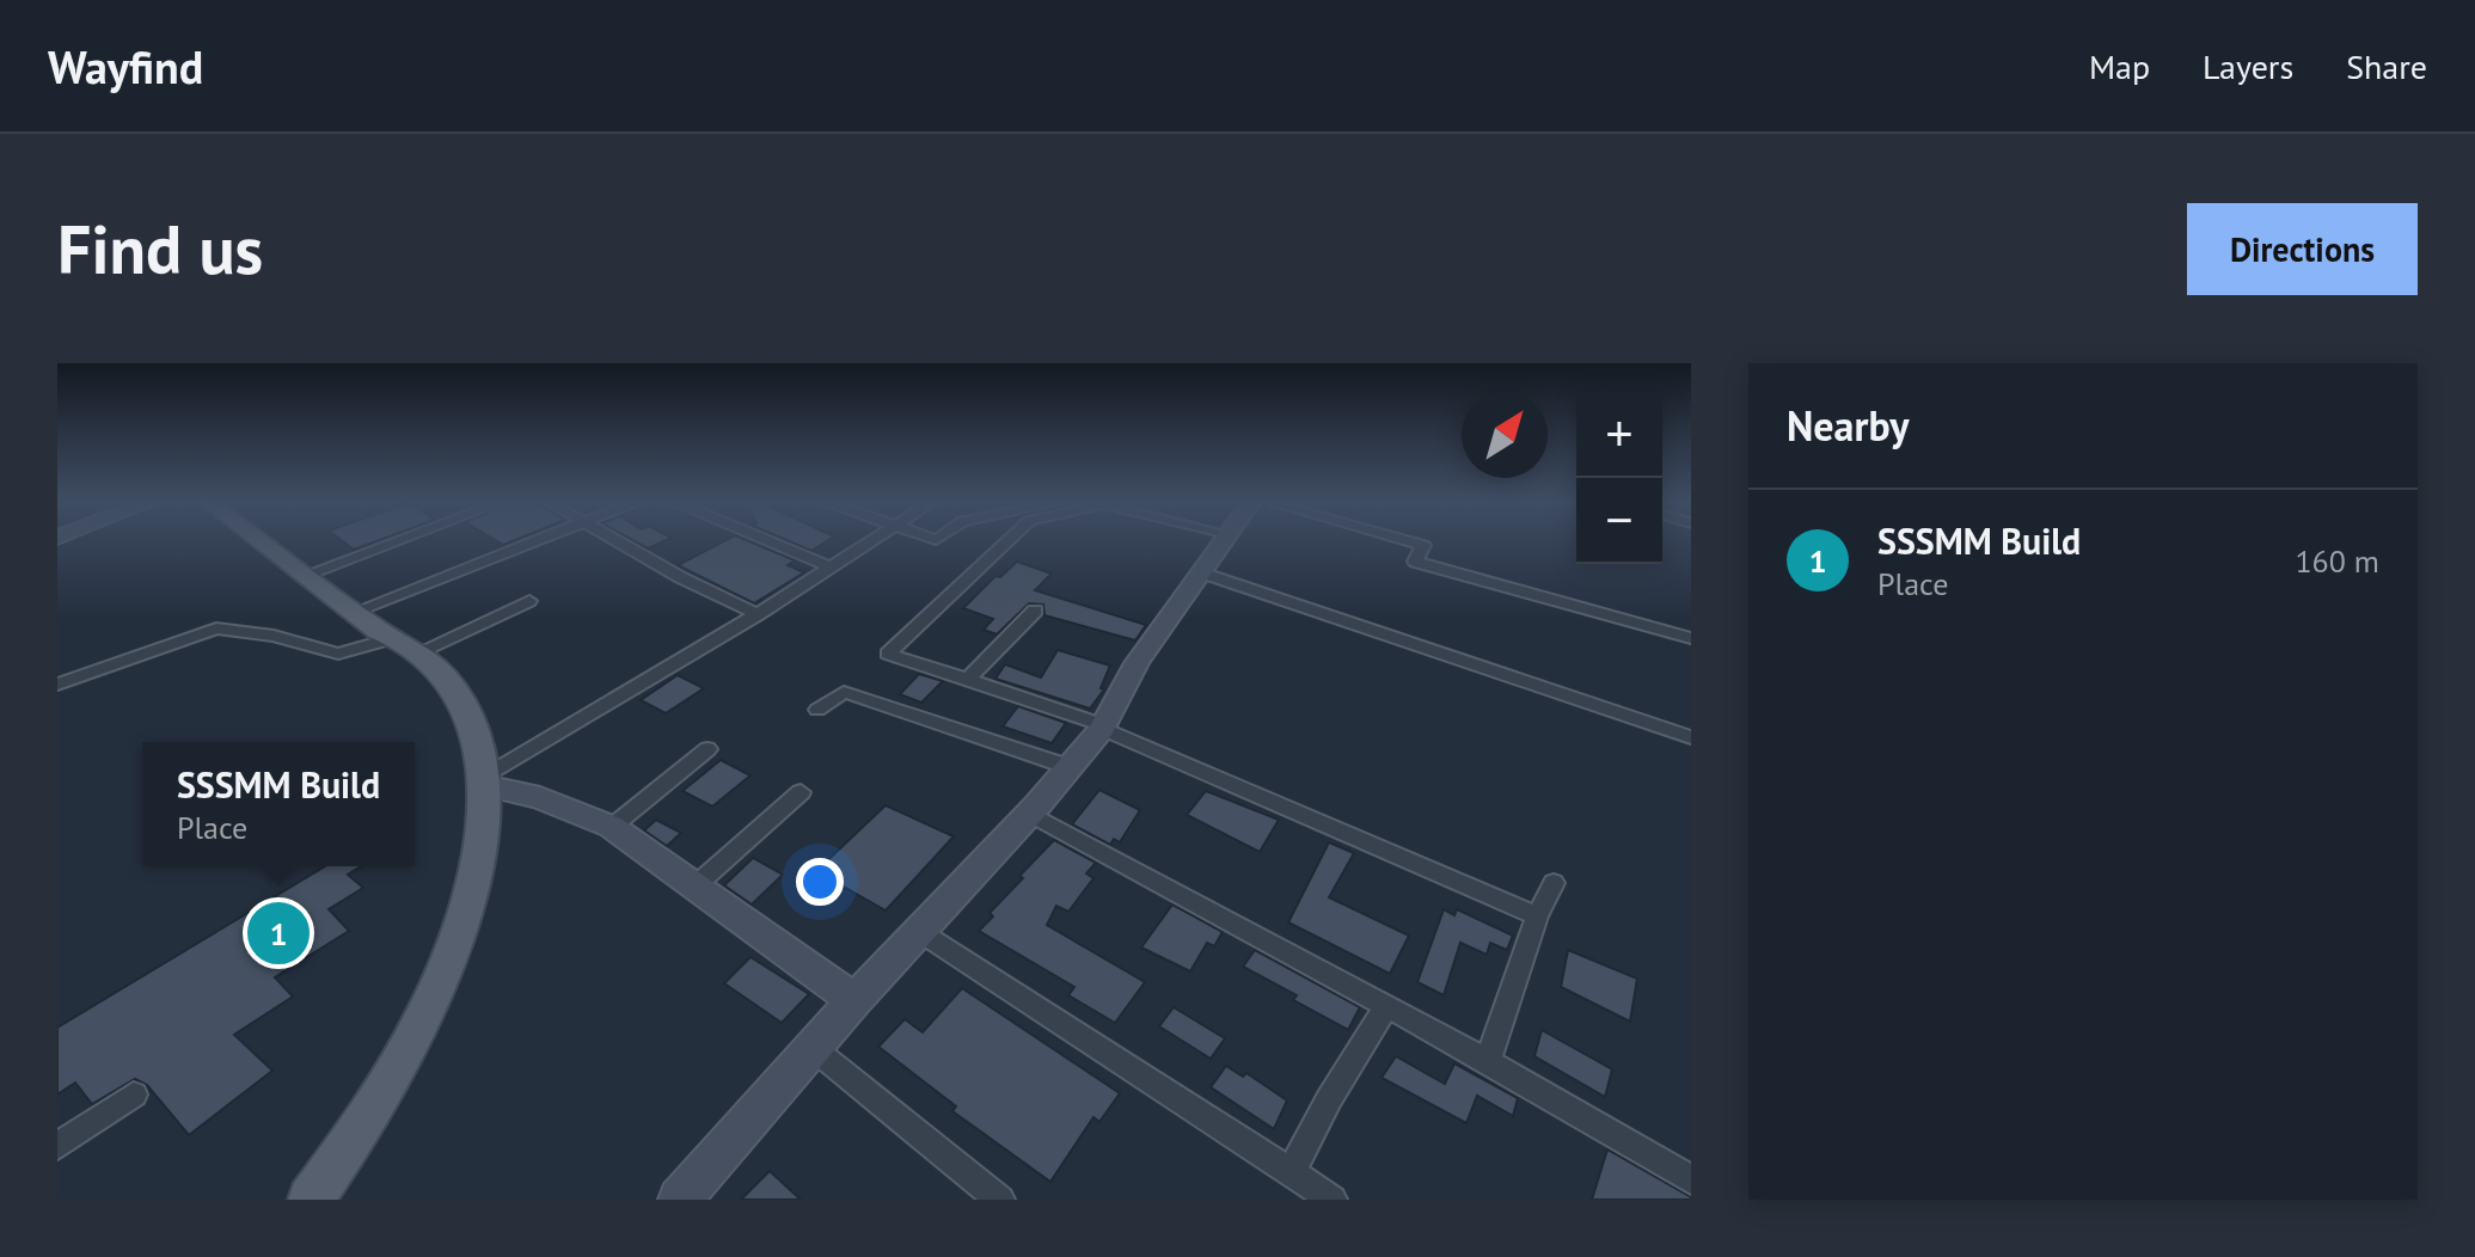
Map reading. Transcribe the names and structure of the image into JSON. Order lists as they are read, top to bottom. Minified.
{"north":"top right","page":{"header":"Wayfind","nav":["Map","Layers","Share"],"buttons":"Directions","title":"Find us","heading":"Nearby","map_buttons":["+","−"],"list":[{"mark":"1","name":"SSSMM Build","note":"Place","value":"160 m"}],"popup":["SSSMM Build","Place"],"pins":"1"}}
